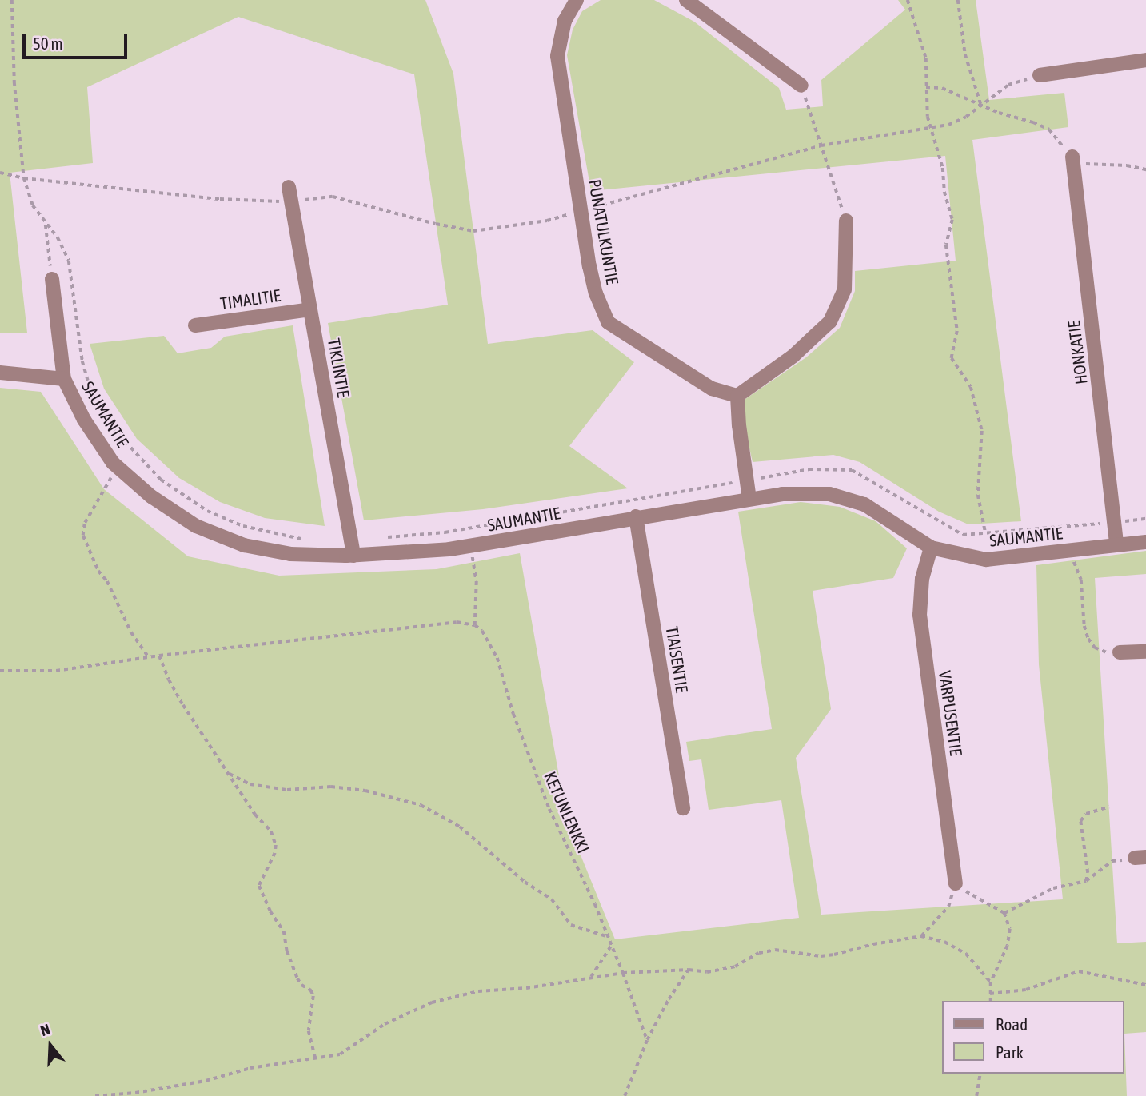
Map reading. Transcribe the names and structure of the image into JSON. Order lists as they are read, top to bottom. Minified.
{"streets":{"street":["PUNATULKUNTIE","TIMALITIE","HONKATIE","TIKLINTIE","SAUMANTIE","TIAISENTIE","VARPUSENTIE"],"path":["KETUNLENKKI"]},"crossings":[["TIMALITIE","TIKLINTIE"],["HONKATIE","SAUMANTIE"],["TIKLINTIE","SAUMANTIE"],["SAUMANTIE","TIAISENTIE"],["SAUMANTIE","VARPUSENTIE"]],"legend":["Road","Park"],"scale_bar":"50 m","north":"top"}
